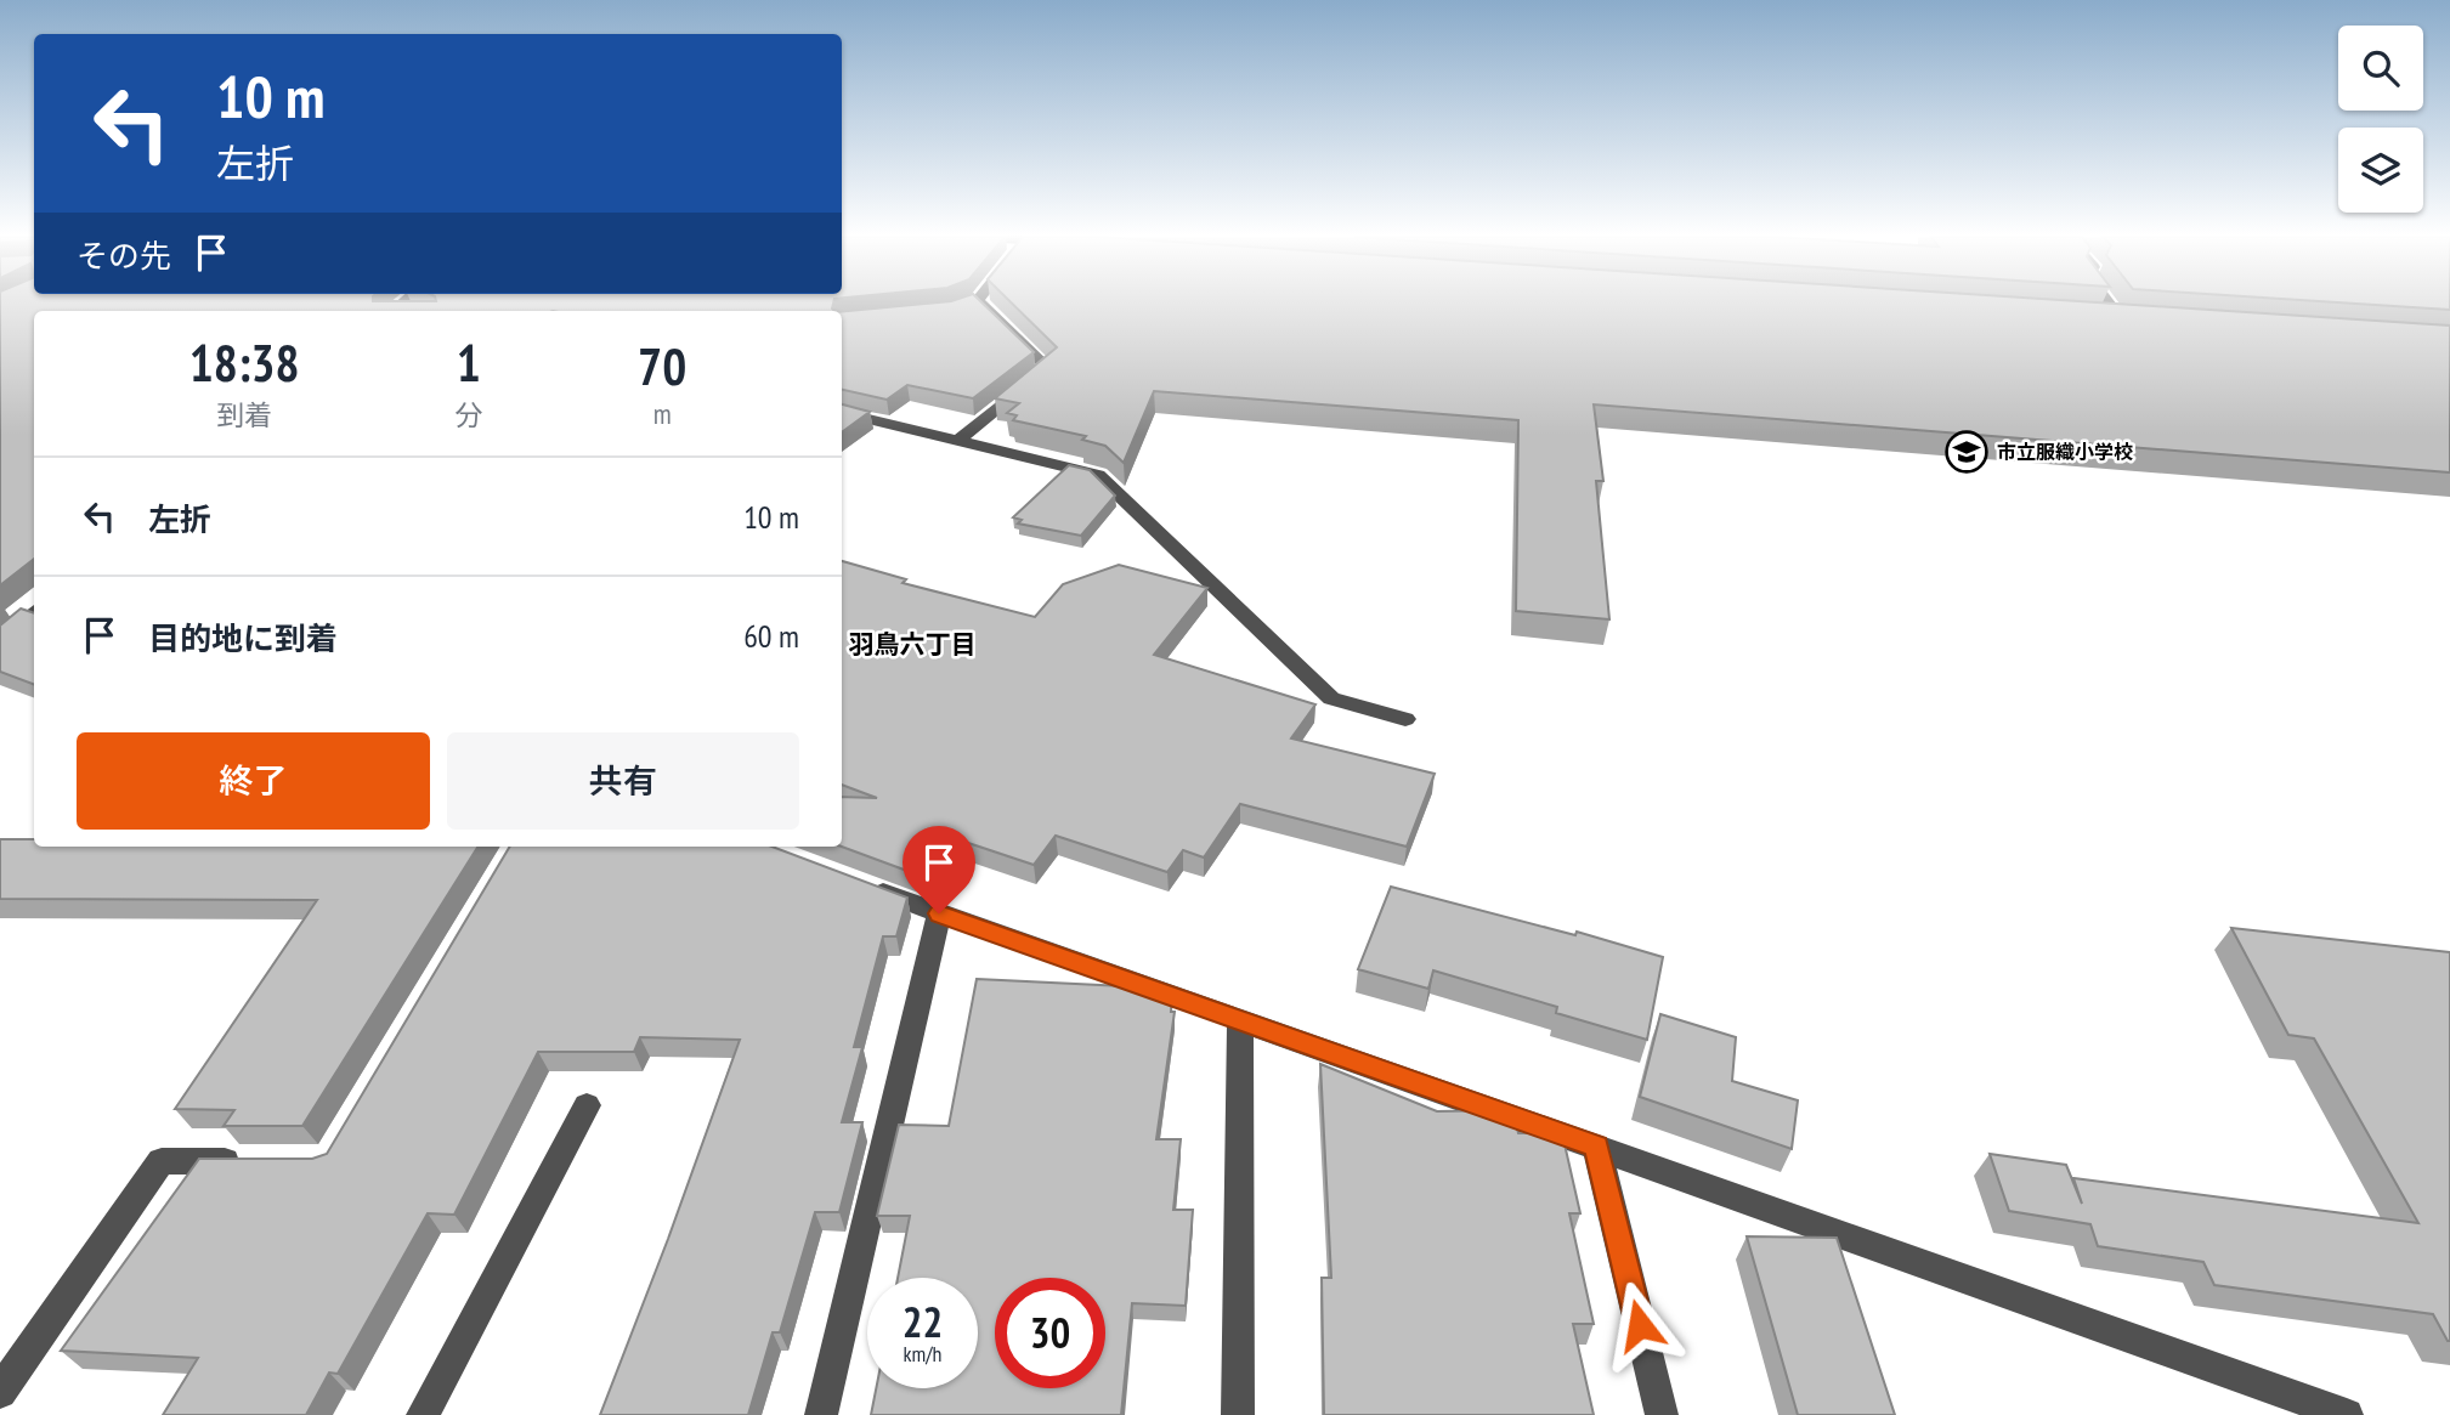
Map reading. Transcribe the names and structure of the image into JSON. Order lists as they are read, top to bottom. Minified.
{"districts":["羽鳥六丁目"],"places":{"school or university":["市立服織小学校"]},"page":{"turn":["10 m","左折"],"then":"その先","eta":["18:38","到着","1","分","70","m"],"list":[{"name":"左折","value":"10 m"},{"name":"目的地に到着","value":"60 m"}],"buttons":["終了","共有"],"speed":"22 km/h","limit":"30"}}
